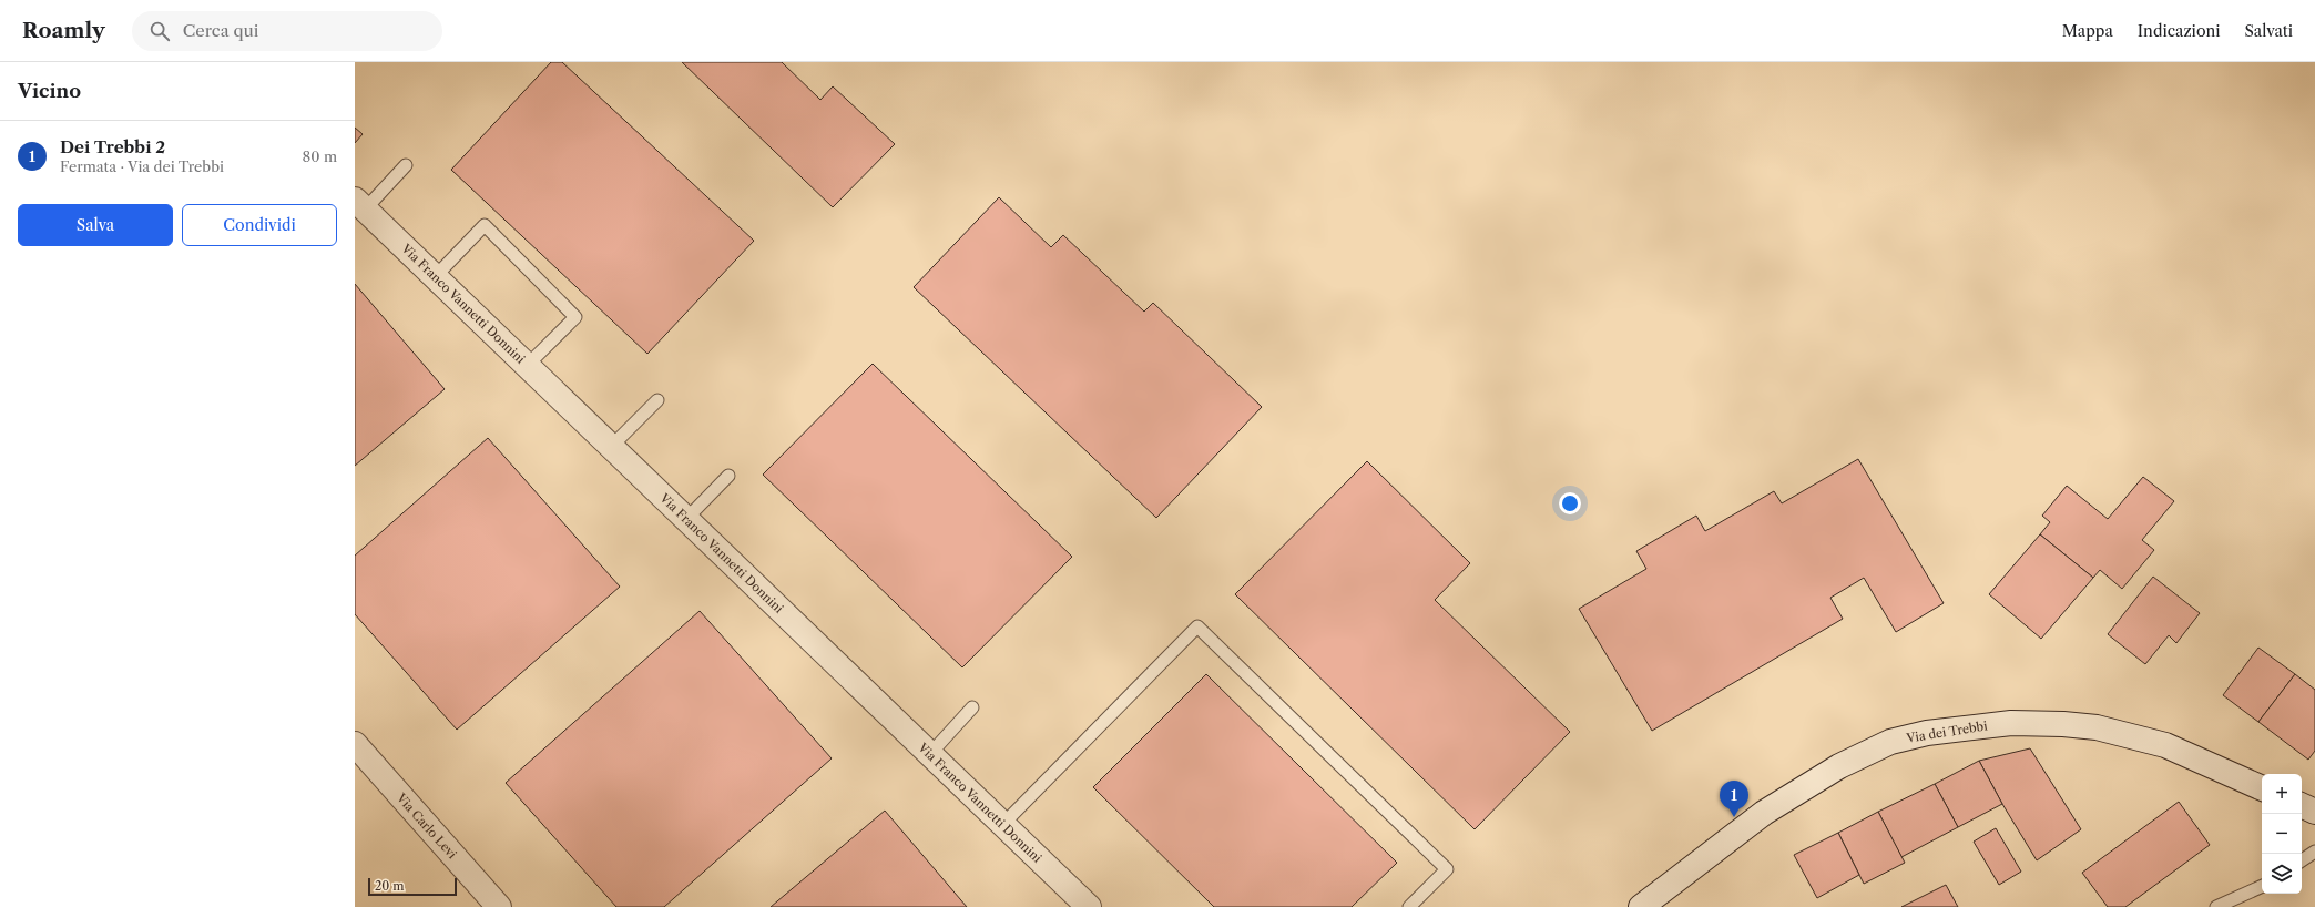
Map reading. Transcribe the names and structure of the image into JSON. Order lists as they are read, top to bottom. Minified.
{"streets":{"street":["Via Franco Vannetti Donnini","Via dei Trebbi","Via Carlo Levi"]},"scale_bar":"20 m","page":{"header":"Roamly","search":"Cerca qui","nav":["Mappa","Indicazioni","Salvati"],"heading":"Vicino","list":[{"mark":"1","name":"Dei Trebbi 2","note":"Fermata · Via dei Trebbi","value":"80 m"}],"buttons":["Salva","Condividi"],"map_buttons":["+","−"],"pins":"1","scale":"20 m"}}
